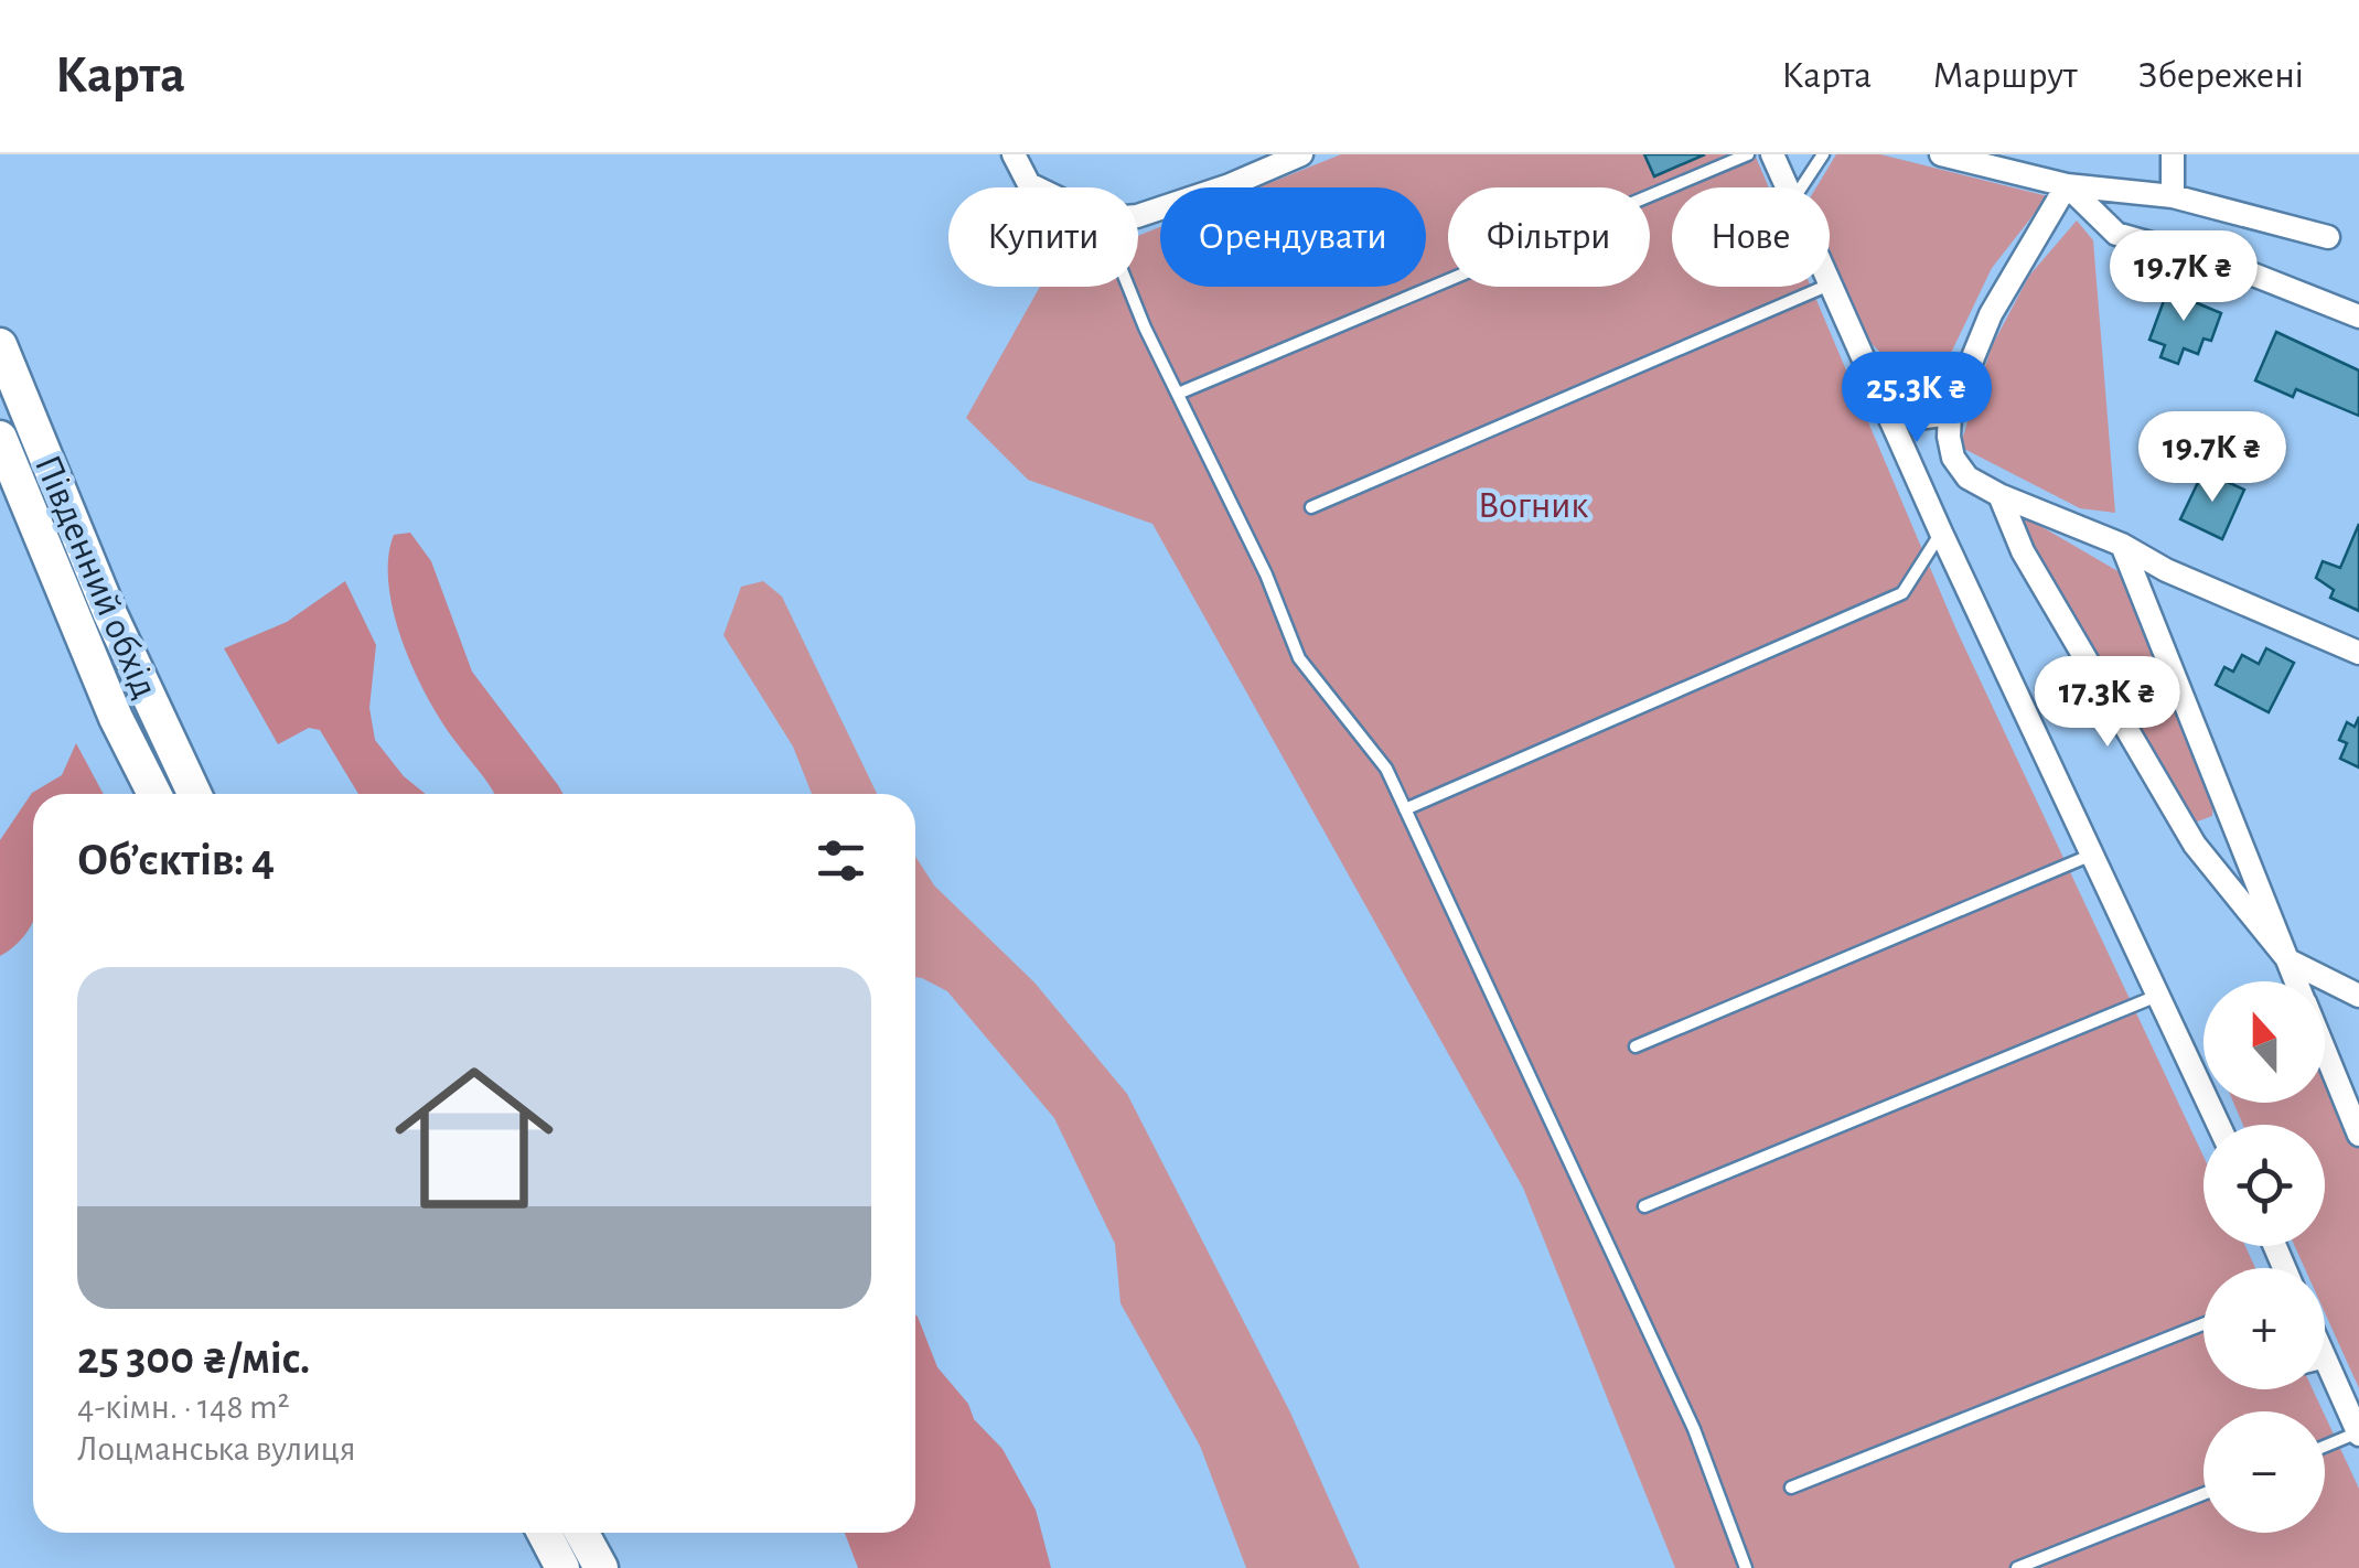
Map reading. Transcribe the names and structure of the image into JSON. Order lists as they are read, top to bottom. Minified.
{"streets":{"main road":["Південний обхід"]},"parks":["Вогник"],"north":"top","page":{"header":"Карта","nav":["Карта","Маршрут","Збережені"],"chip":["Купити","Орендувати","Фільтри","Нове"],"price":["19.7K ₴","25.3K ₴","19.7K ₴","17.3K ₴"],"heading":"Об’єктів: 4","list":[{"name":"25 300 ₴/міс.","note":"4-кімн. · 148 m² · Лоцманська вулиця"}],"map_buttons":["+","−"]}}
